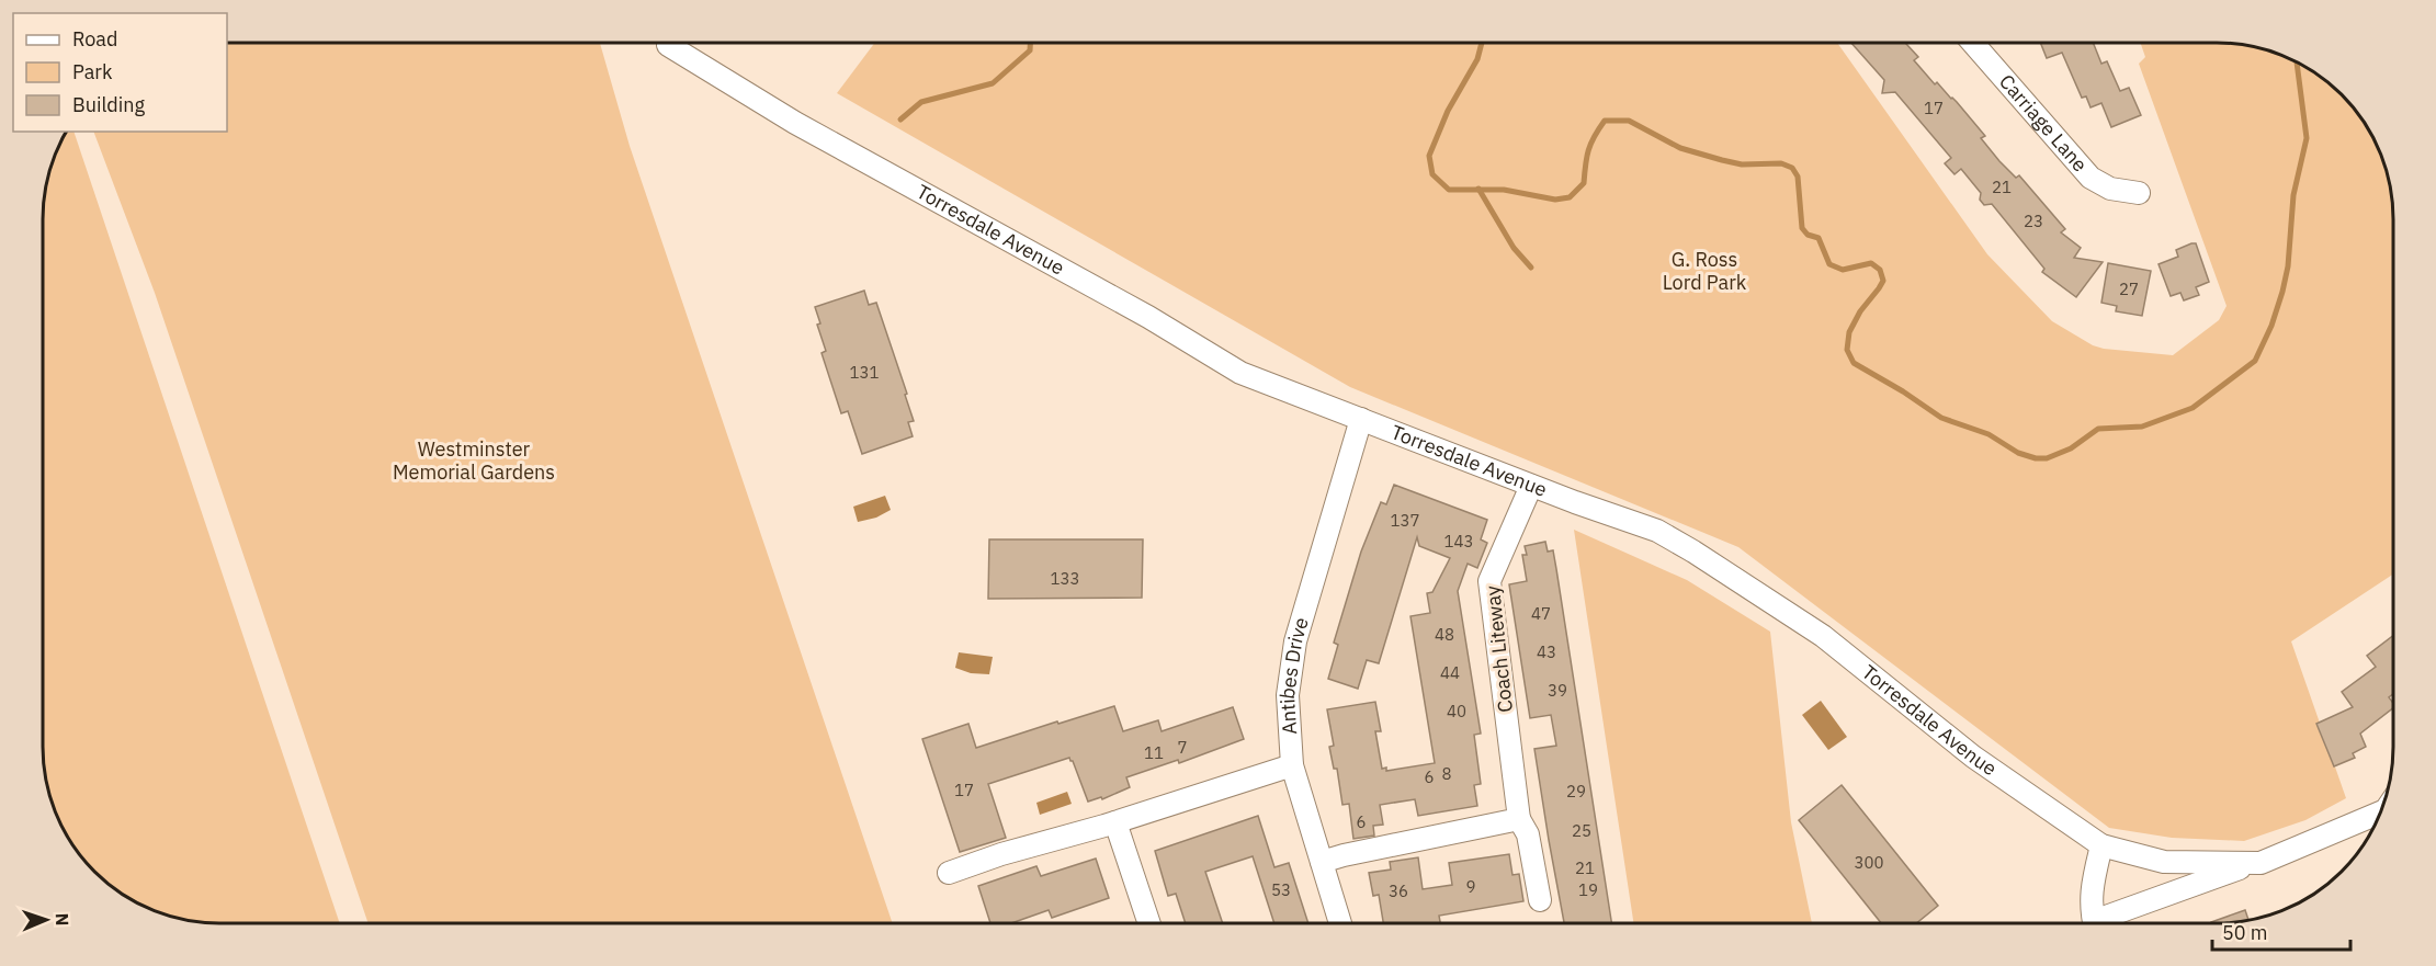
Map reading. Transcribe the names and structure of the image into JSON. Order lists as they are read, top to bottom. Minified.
{"streets":{"street":["Carriage Lane","Torresdale Avenue","Coach Liteway","Antibes Drive"]},"crossings":[["Torresdale Avenue","Coach Liteway"],["Torresdale Avenue","Antibes Drive"]],"parks":["G. Ross Lord Park","Westminster Memorial Gardens"],"house_numbers":["17","21","23","27","131","137","143","133","47","48","43","44","39","40","7","11","8","6","17","29","6","25","300","21","9","53","19","36"],"legend":["Road","Park","Building"],"scale_bar":"50 m","north":"right"}
